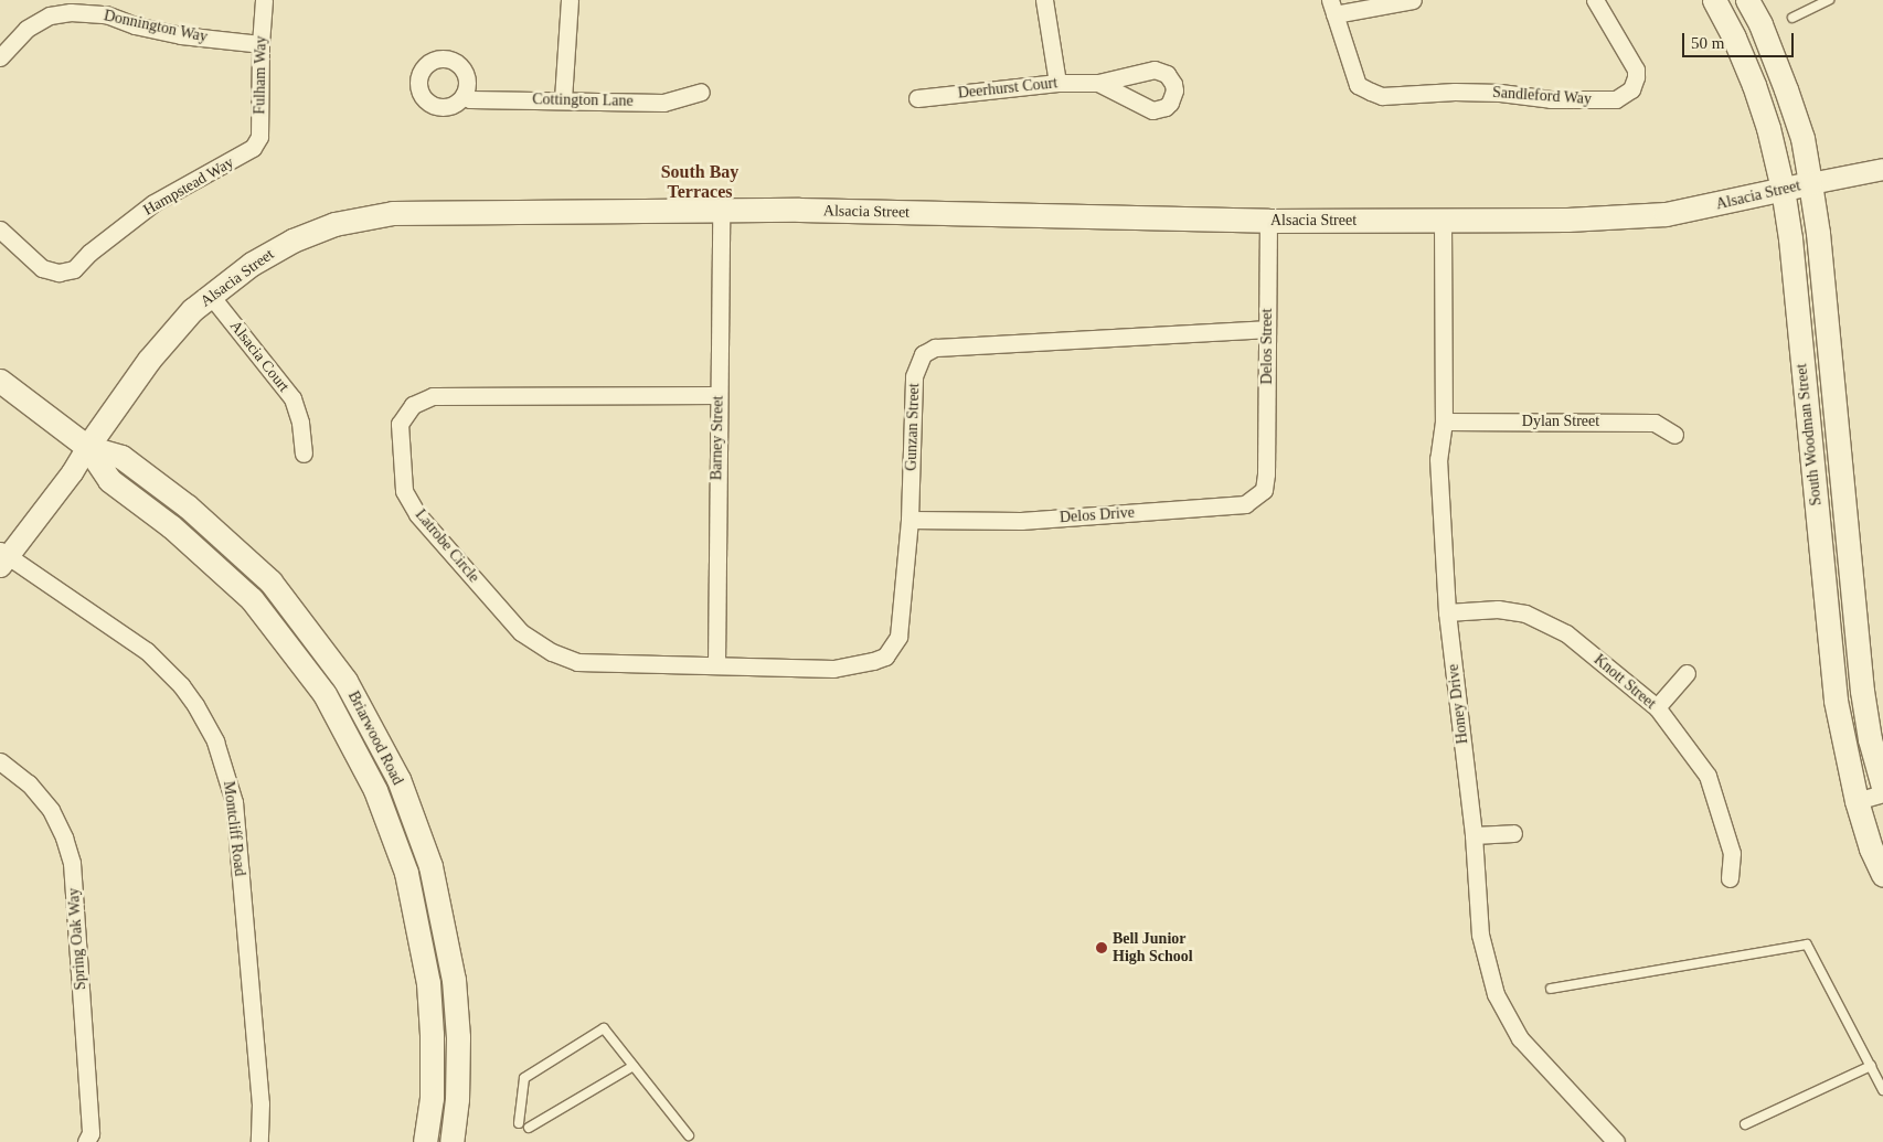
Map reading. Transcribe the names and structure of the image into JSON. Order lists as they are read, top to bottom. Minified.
{"streets":{"main road":["Alsacia Street","South Woodman Street","Briarwood Road"],"street":["Donnington Way","Fulham Way","Deerhurst Court","Sandleford Way","Cottington Lane","Hampstead Way","Delos Street","Alsacia Court","Dylan Street","Gunzan Street","Barney Street","Delos Drive","Latrobe Circle","Knott Street","Honey Drive","Montcliff Road","Spring Oak Way"]},"crossings":[["Donnington Way","Fulham Way"],["Fulham Way","Hampstead Way"],["Alsacia Street","Delos Street"],["Alsacia Street","Alsacia Court"],["Alsacia Street","South Woodman Street"],["Alsacia Street","Barney Street"],["Alsacia Street","Honey Drive"],["Alsacia Street","Briarwood Road"],["Alsacia Street","Montcliff Road"],["Delos Street","Gunzan Street"],["Delos Street","Delos Drive"],["Dylan Street","Honey Drive"],["Gunzan Street","Delos Drive"],["Gunzan Street","Latrobe Circle"],["Barney Street","Latrobe Circle"],["Knott Street","Honey Drive"]],"districts":["South Bay Terraces"],"places":["Bell Junior High School"],"scale_bar":"50 m"}
